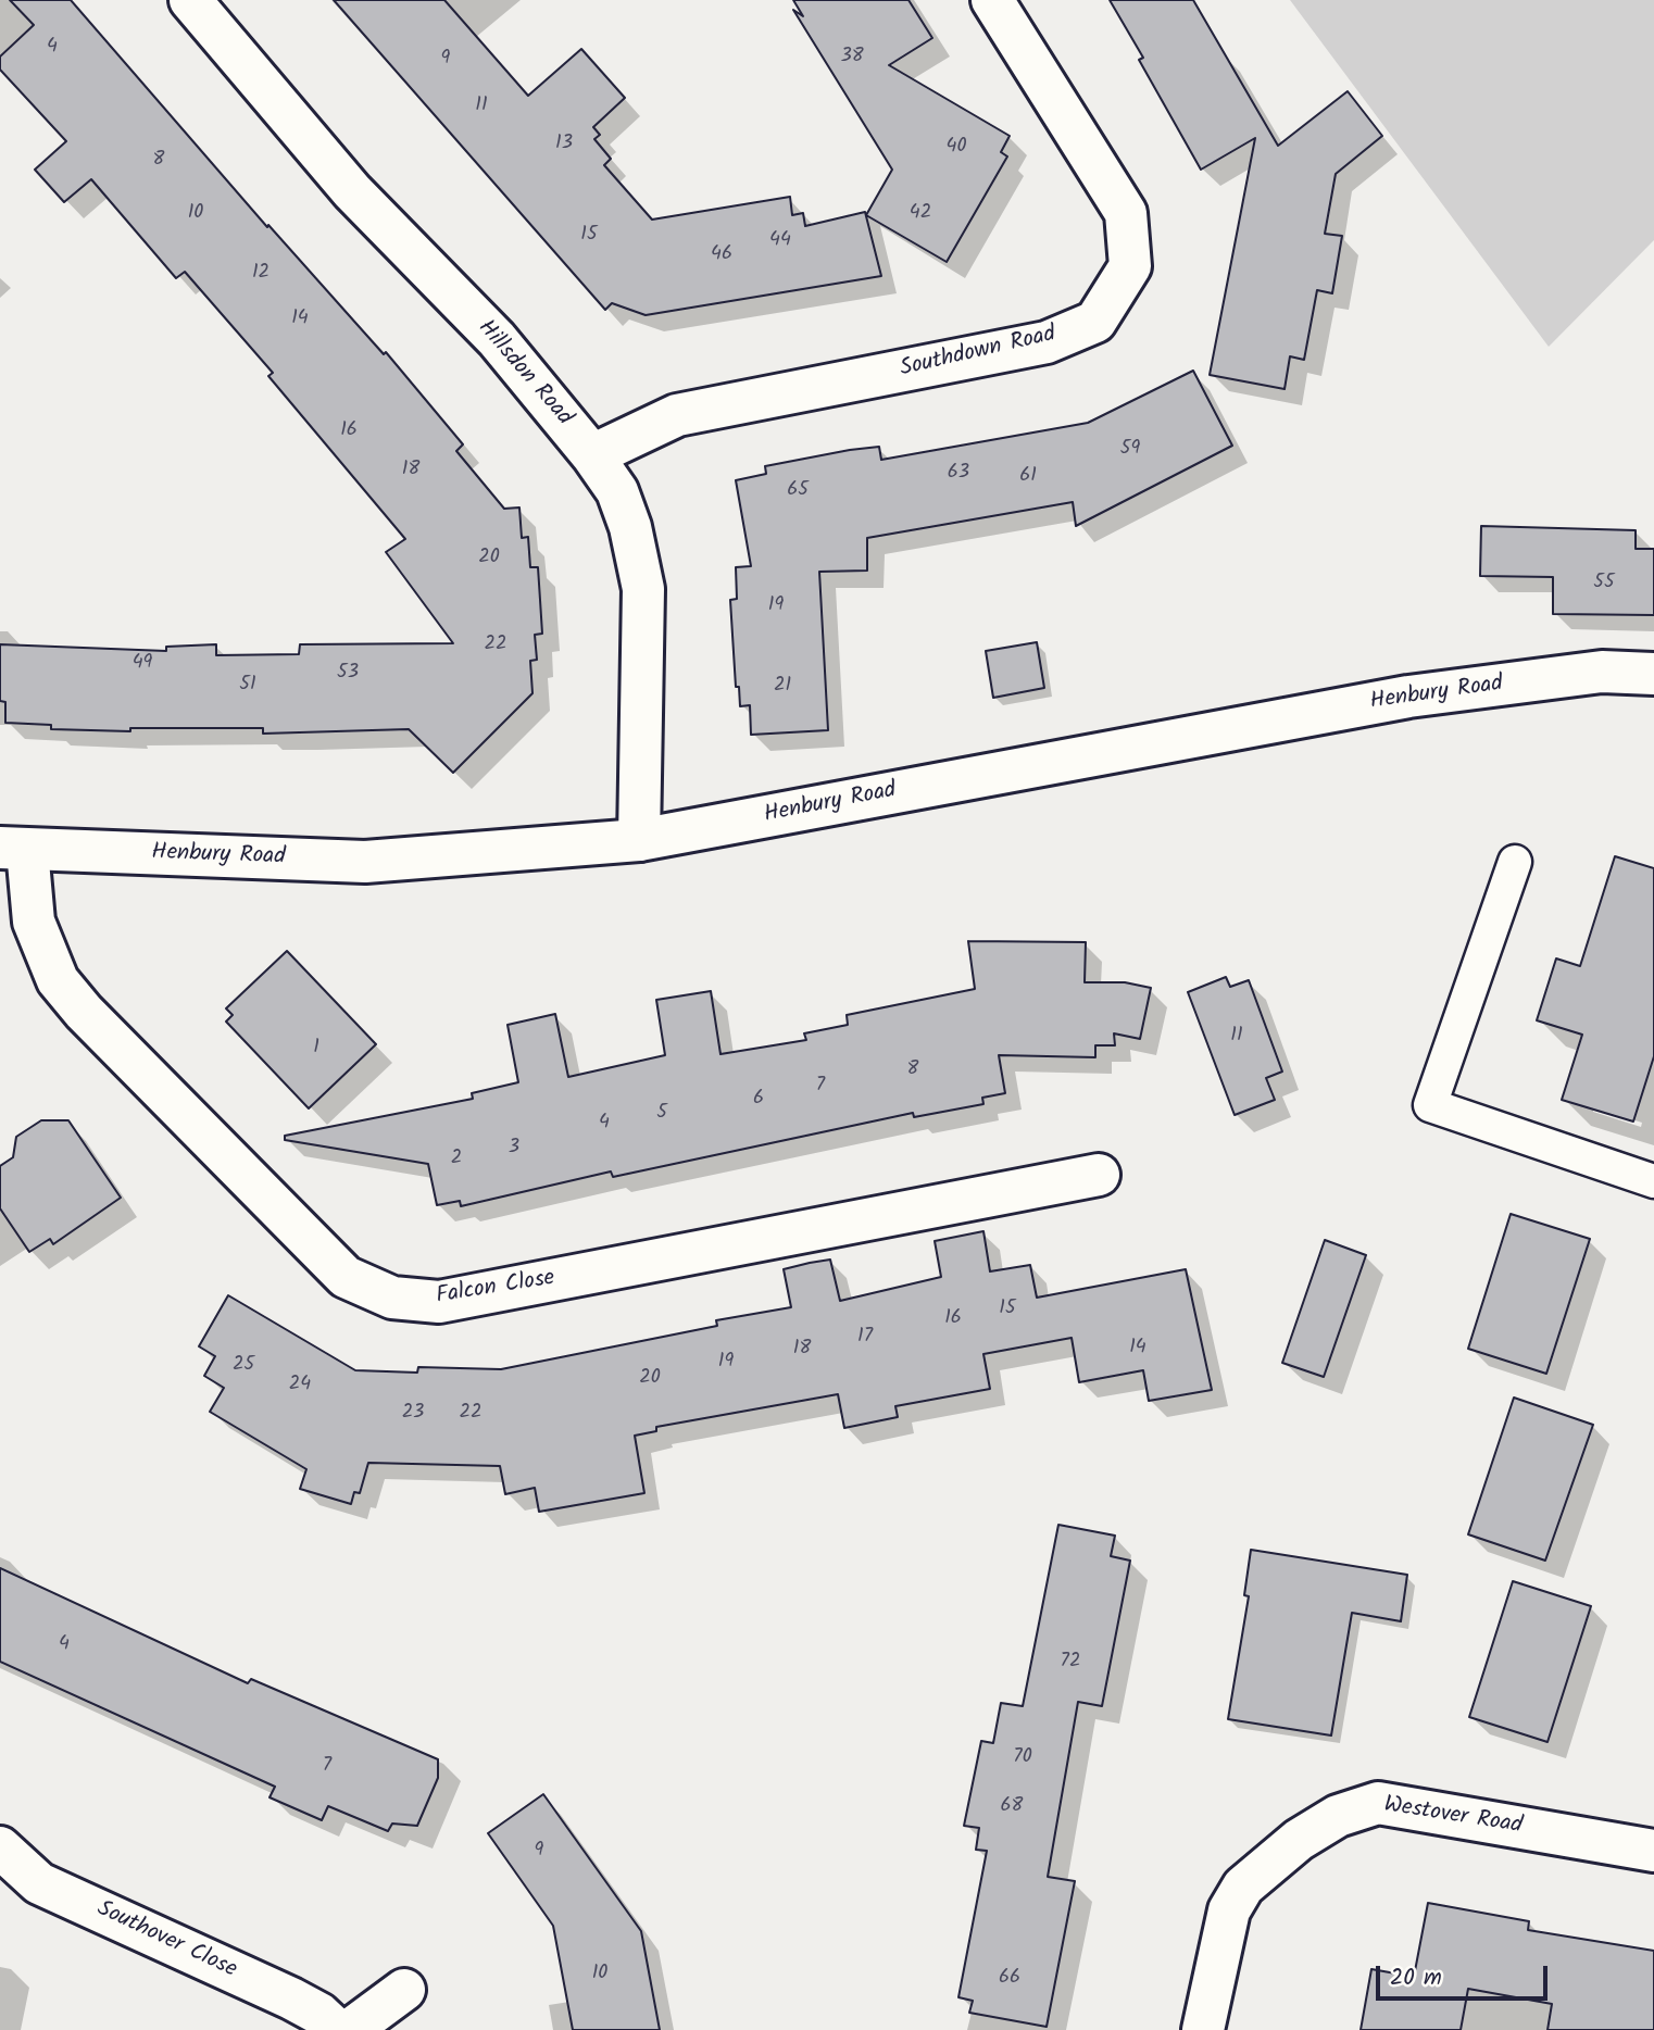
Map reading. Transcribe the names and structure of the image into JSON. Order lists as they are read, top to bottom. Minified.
{"streets":{"street":["Southdown Road","Hillsdon Road","Henbury Road","Falcon Close","Westover Road","Southover Close"]},"crossings":[["Southdown Road","Hillsdon Road"],["Hillsdon Road","Henbury Road"],["Henbury Road","Falcon Close"]],"house_numbers":["4","38","9","11","13","40","8","10","42","15","44","46","12","14","16","59","18","63","61","65","20","55","19","22","49","53","51","21","11","1","8","7","6","5","4","3","2","15","16","17","14","18","19","25","20","24","23","22","4","72","70","7","68","9","10","66"],"scale_bar":"20 m"}
